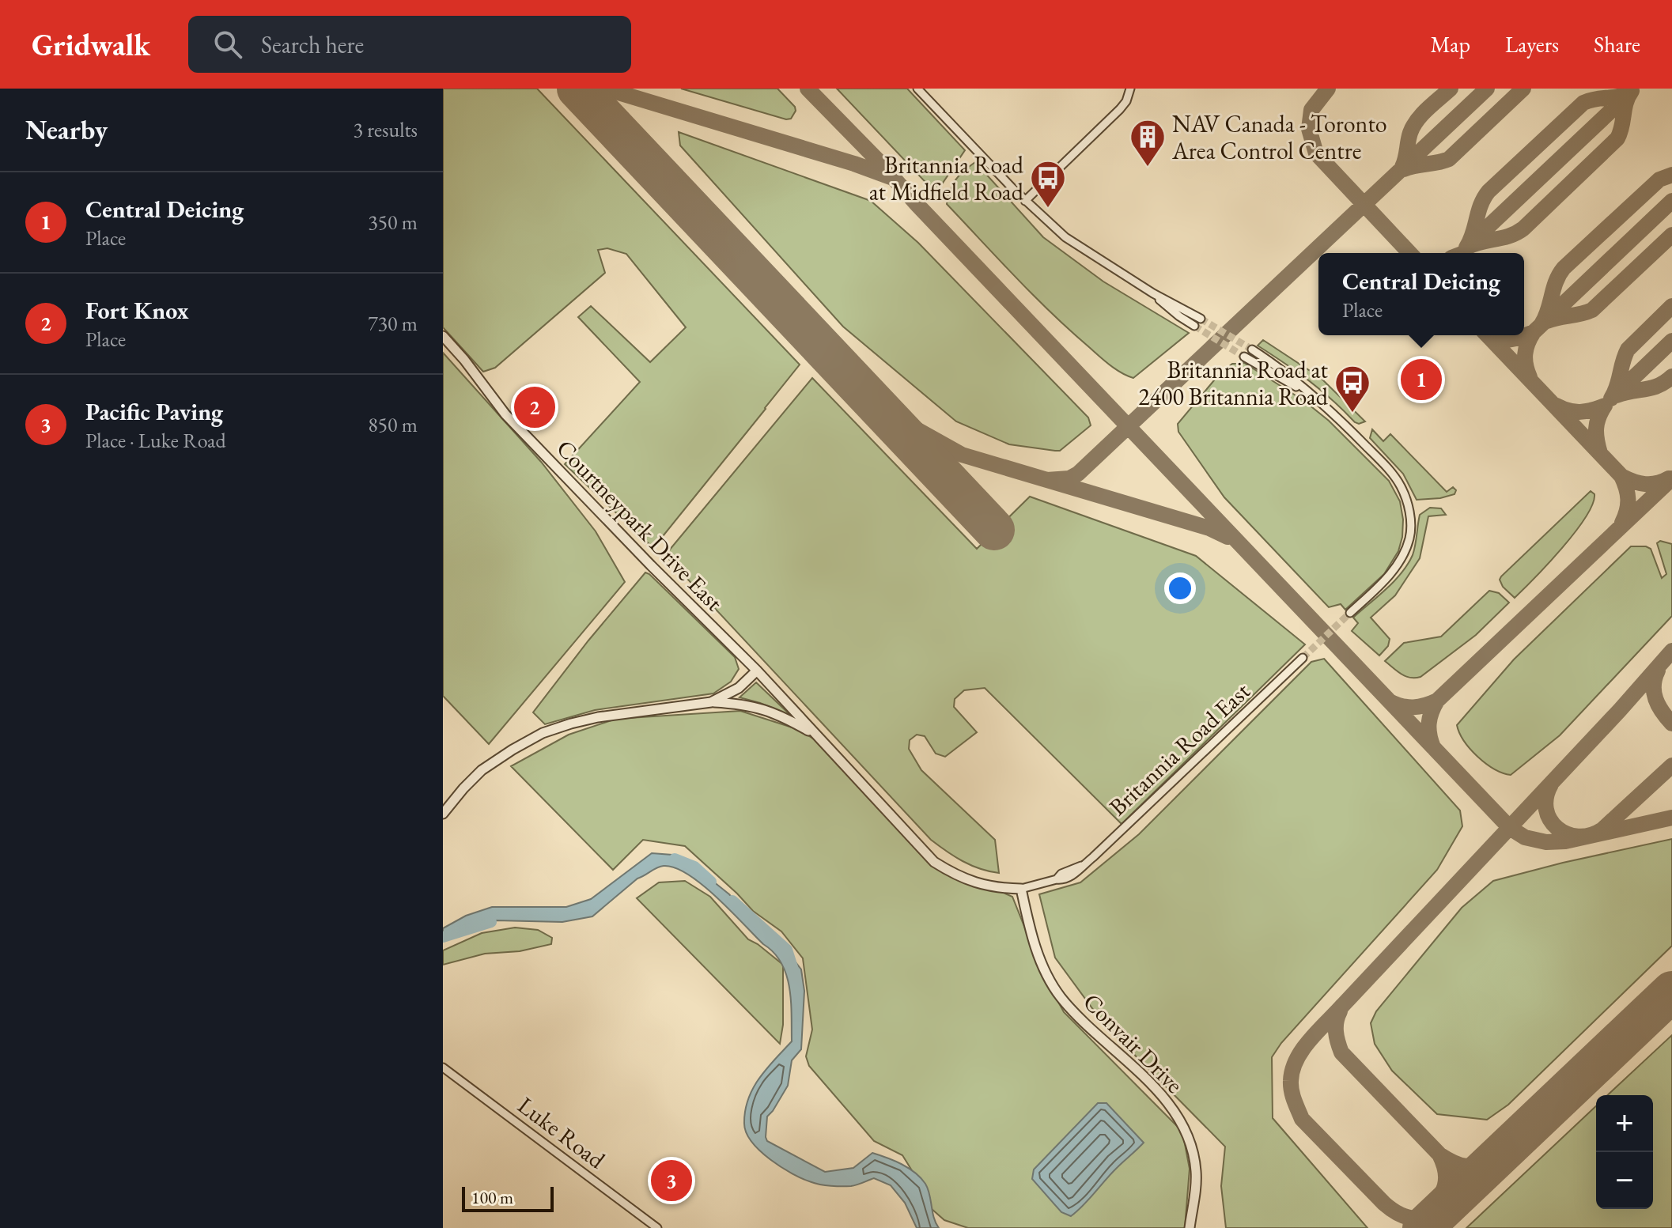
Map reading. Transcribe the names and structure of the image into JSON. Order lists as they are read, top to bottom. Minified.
{"streets":{"street":["Courtneypark Drive East","Britannia Road East","Convair Drive","Luke Road"]},"crossings":[["Courtneypark Drive East","Britannia Road East"],["Britannia Road East","Convair Drive"]],"places":{"building":["NAV Canada - Toronto Area Control Centre"],"bus stop":["Britannia Road at Midfield Road","Britannia Road at 2400 Britannia Road"]},"scale_bar":"100 m","page":{"header":"Gridwalk","search":"Search here","nav":["Map","Layers","Share"],"heading":["Nearby","3 results"],"list":[{"mark":"1","name":"Central Deicing","note":"Place","value":"350 m"},{"mark":"2","name":"Fort Knox","note":"Place","value":"730 m"},{"mark":"3","name":"Pacific Paving","note":"Place · Luke Road","value":"850 m"}],"popup":["Central Deicing","Place"],"pins":["1","2","3"],"map_buttons":["+","−"],"scale":"100 m"}}
